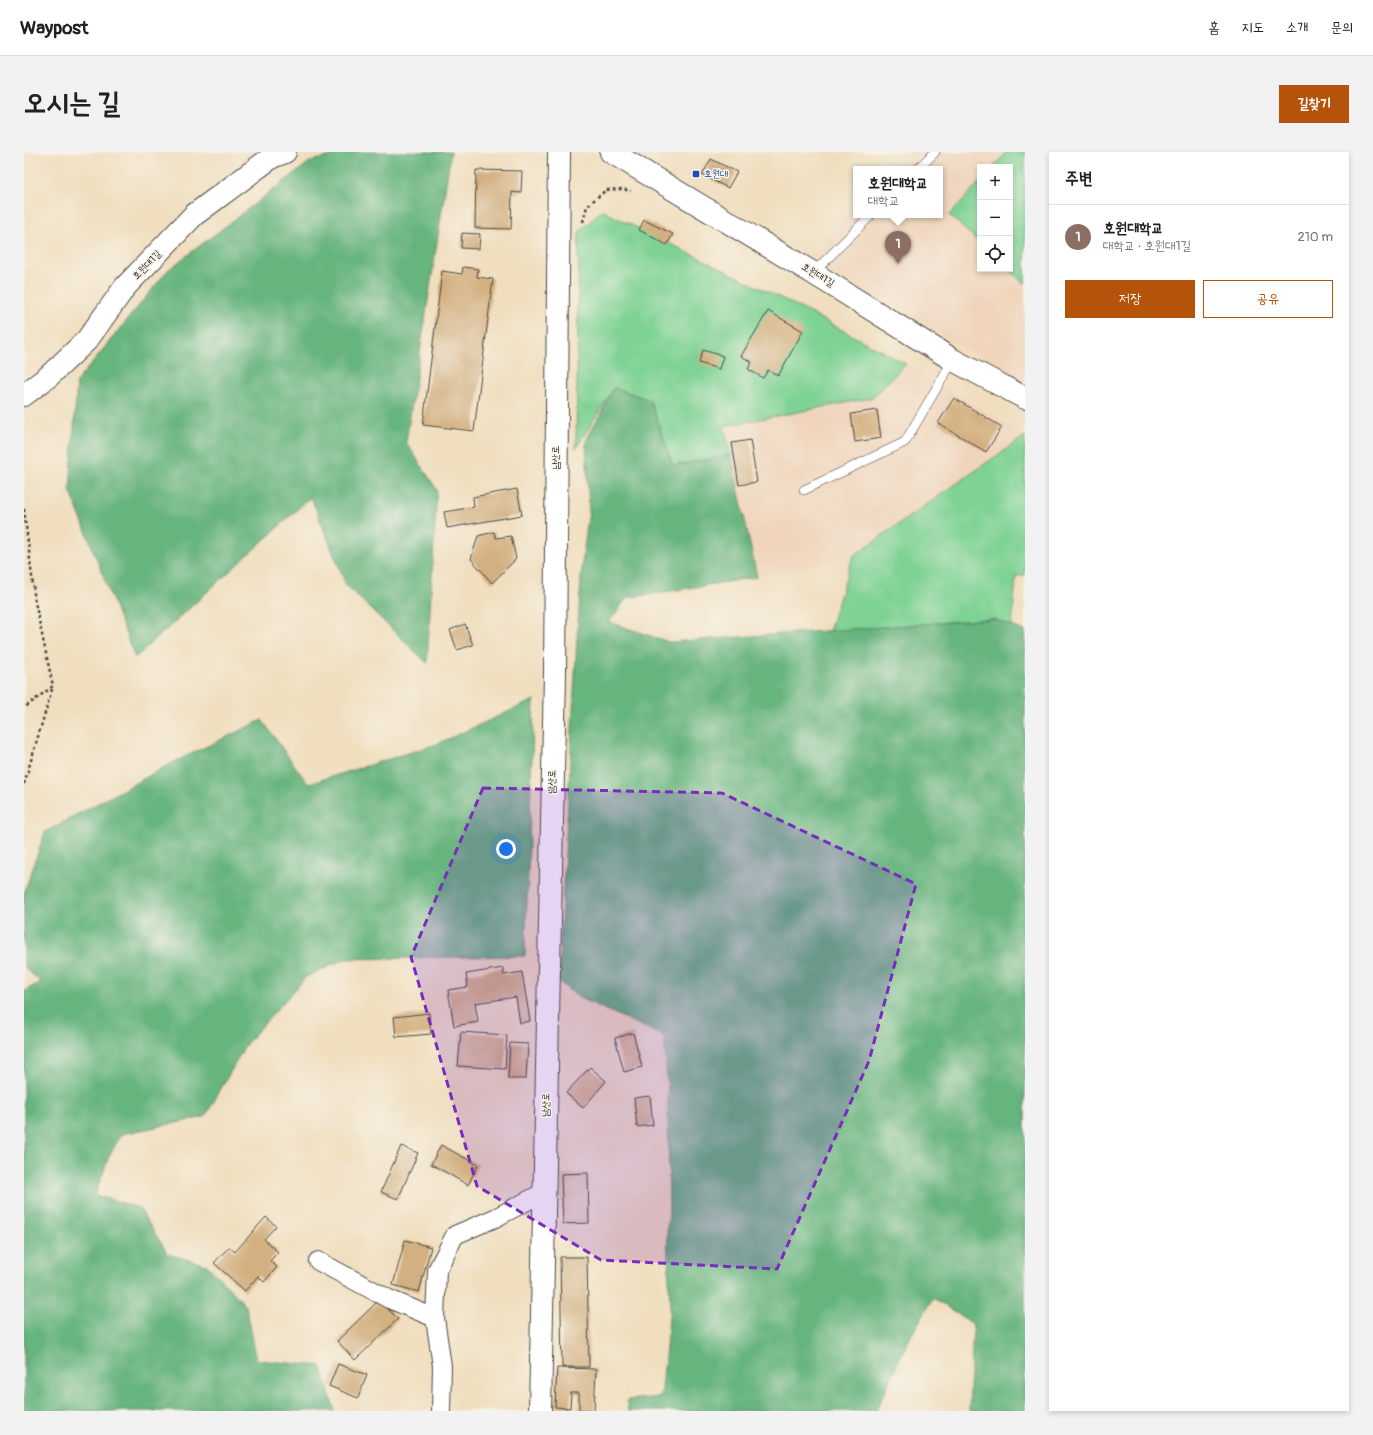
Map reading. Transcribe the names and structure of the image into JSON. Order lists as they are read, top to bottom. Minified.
{"streets":{"street":["호원대1길","남산로"]},"places":{"transit":["호원대"]},"page":{"header":"Waypost","nav":["홈","지도","소개","문의"],"buttons":["길찾기",["저장","공유"]],"title":"오시는 길","heading":"주변","map_buttons":["+","−"],"popup":["호원대학교","대학교"],"list":[{"mark":"1","name":"호원대학교","note":"대학교 · 호원대1길","value":"210 m"}],"pins":"1"}}
